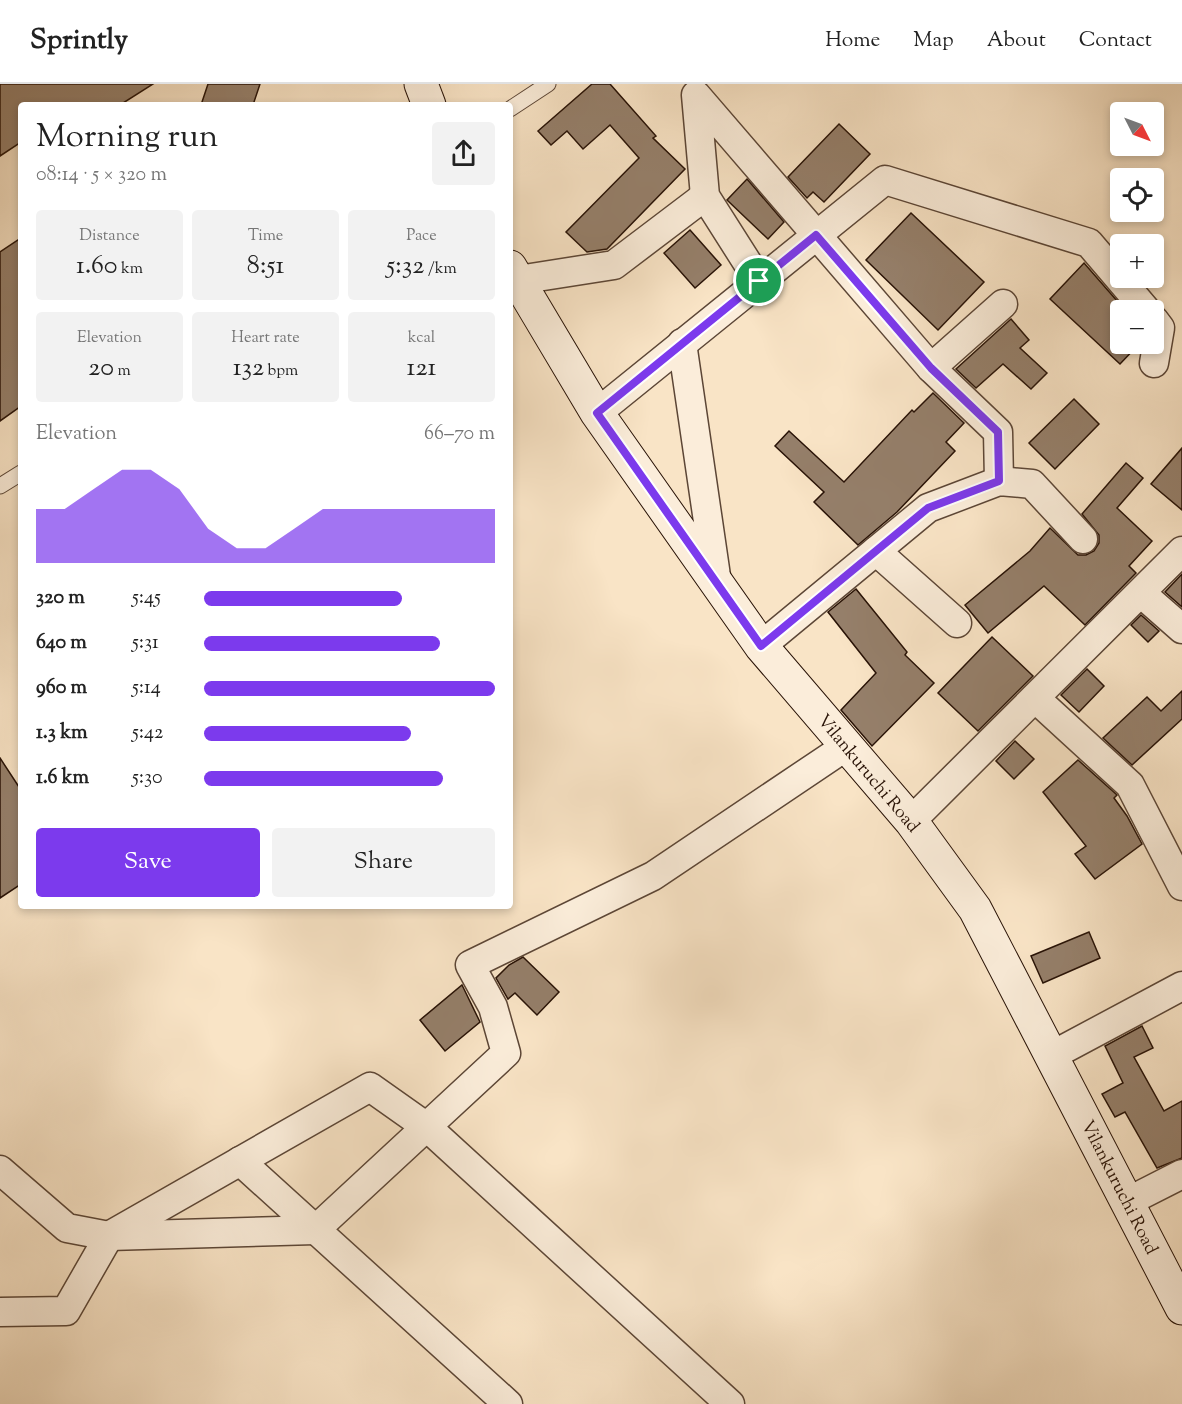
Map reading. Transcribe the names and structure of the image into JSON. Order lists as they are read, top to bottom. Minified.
{"streets":{"street":["Vilankuruchi Road"]},"north":"bottom right","page":{"header":"Sprintly","nav":["Home","Map","About","Contact"],"map_buttons":["+","−"],"heading":["Morning run","08:14 · 5 × 320 m"],"stats":[["Distance","1.60 km"],["Time","8:51"],["Pace","5:32 /km"],["Elevation","20 m"],["Heart rate","132 bpm"],["kcal","121"]],"chart":["Elevation","66–70 m"],"list":[{"name":"320 m","note":"5:45"},{"name":"640 m","note":"5:31"},{"name":"960 m","note":"5:14"},{"name":"1.3 km","note":"5:42"},{"name":"1.6 km","note":"5:30"}],"buttons":["Save","Share"]}}
